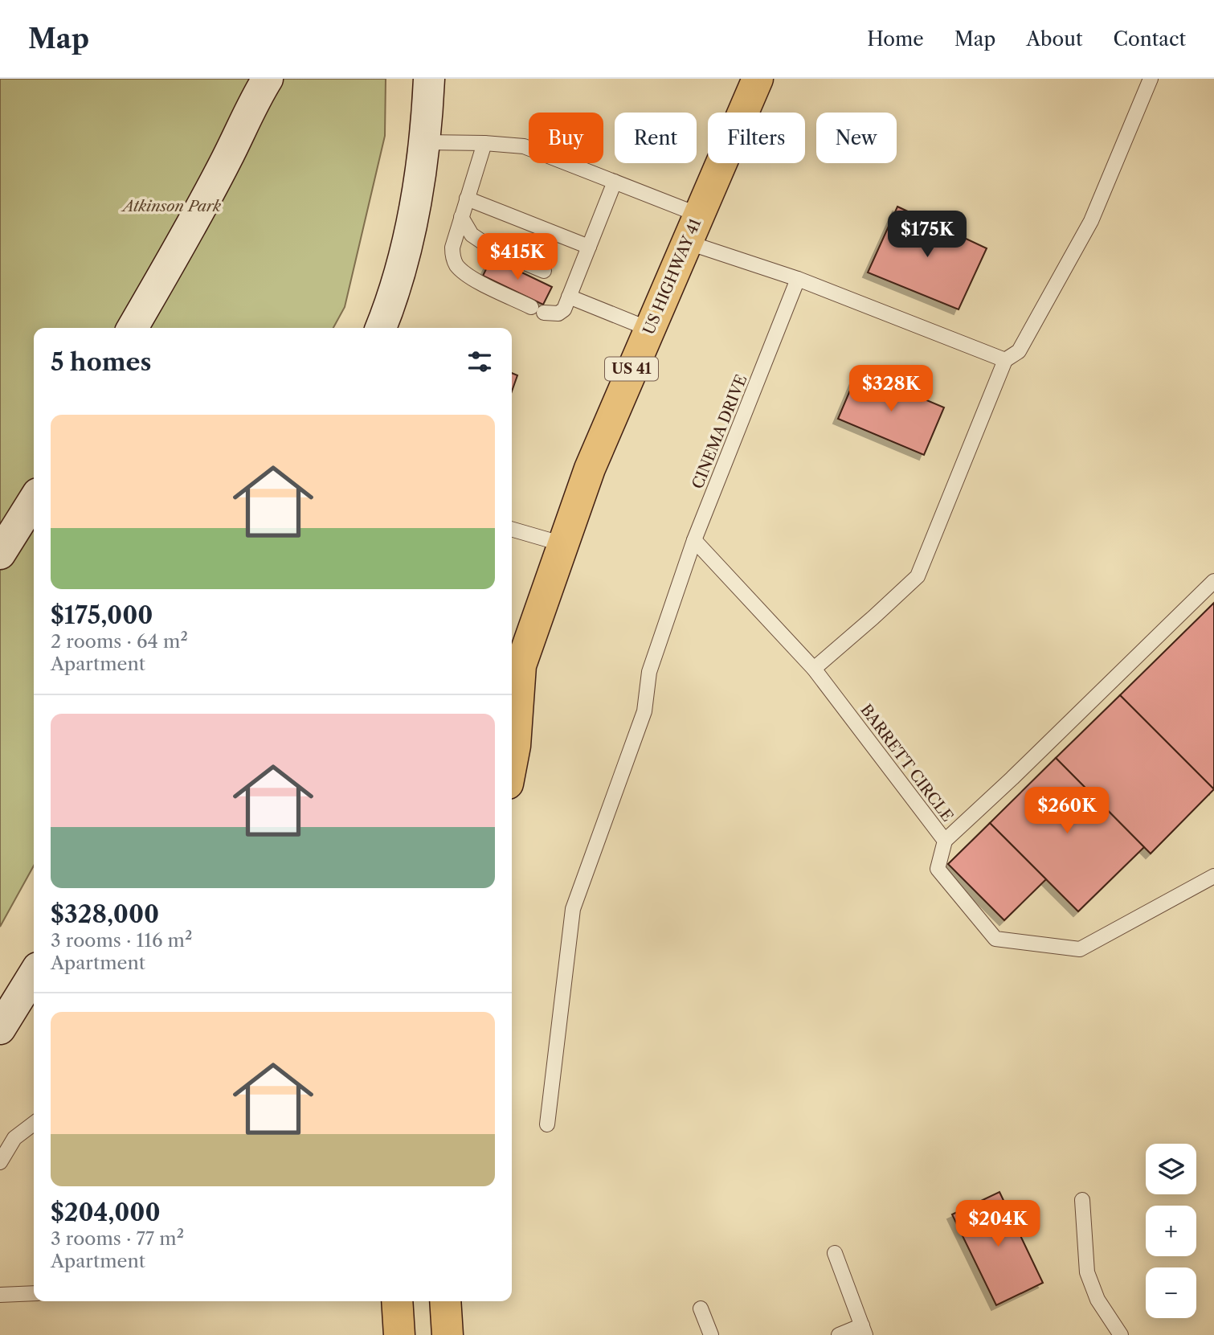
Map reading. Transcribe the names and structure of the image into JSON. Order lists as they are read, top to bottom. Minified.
{"streets":{"highway":["US HIGHWAY 41","US 41"],"lane":["CINEMA DRIVE","BARRETT CIRCLE"]},"crossings":[["US HIGHWAY 41","US 41"],["CINEMA DRIVE","BARRETT CIRCLE"]],"parks":["Atkinson Park"],"page":{"header":"Map","nav":["Home","Map","About","Contact"],"chip":["Buy","Rent","Filters","New"],"price":["$175K","$415K","$328K","$260K","$204K"],"heading":"5 homes","list":[{"name":"$175,000","note":"2 rooms · 64 m² · Apartment"},{"name":"$328,000","note":"3 rooms · 116 m² · Apartment"},{"name":"$204,000","note":"3 rooms · 77 m² · Apartment"}],"map_buttons":["+","−"]}}
